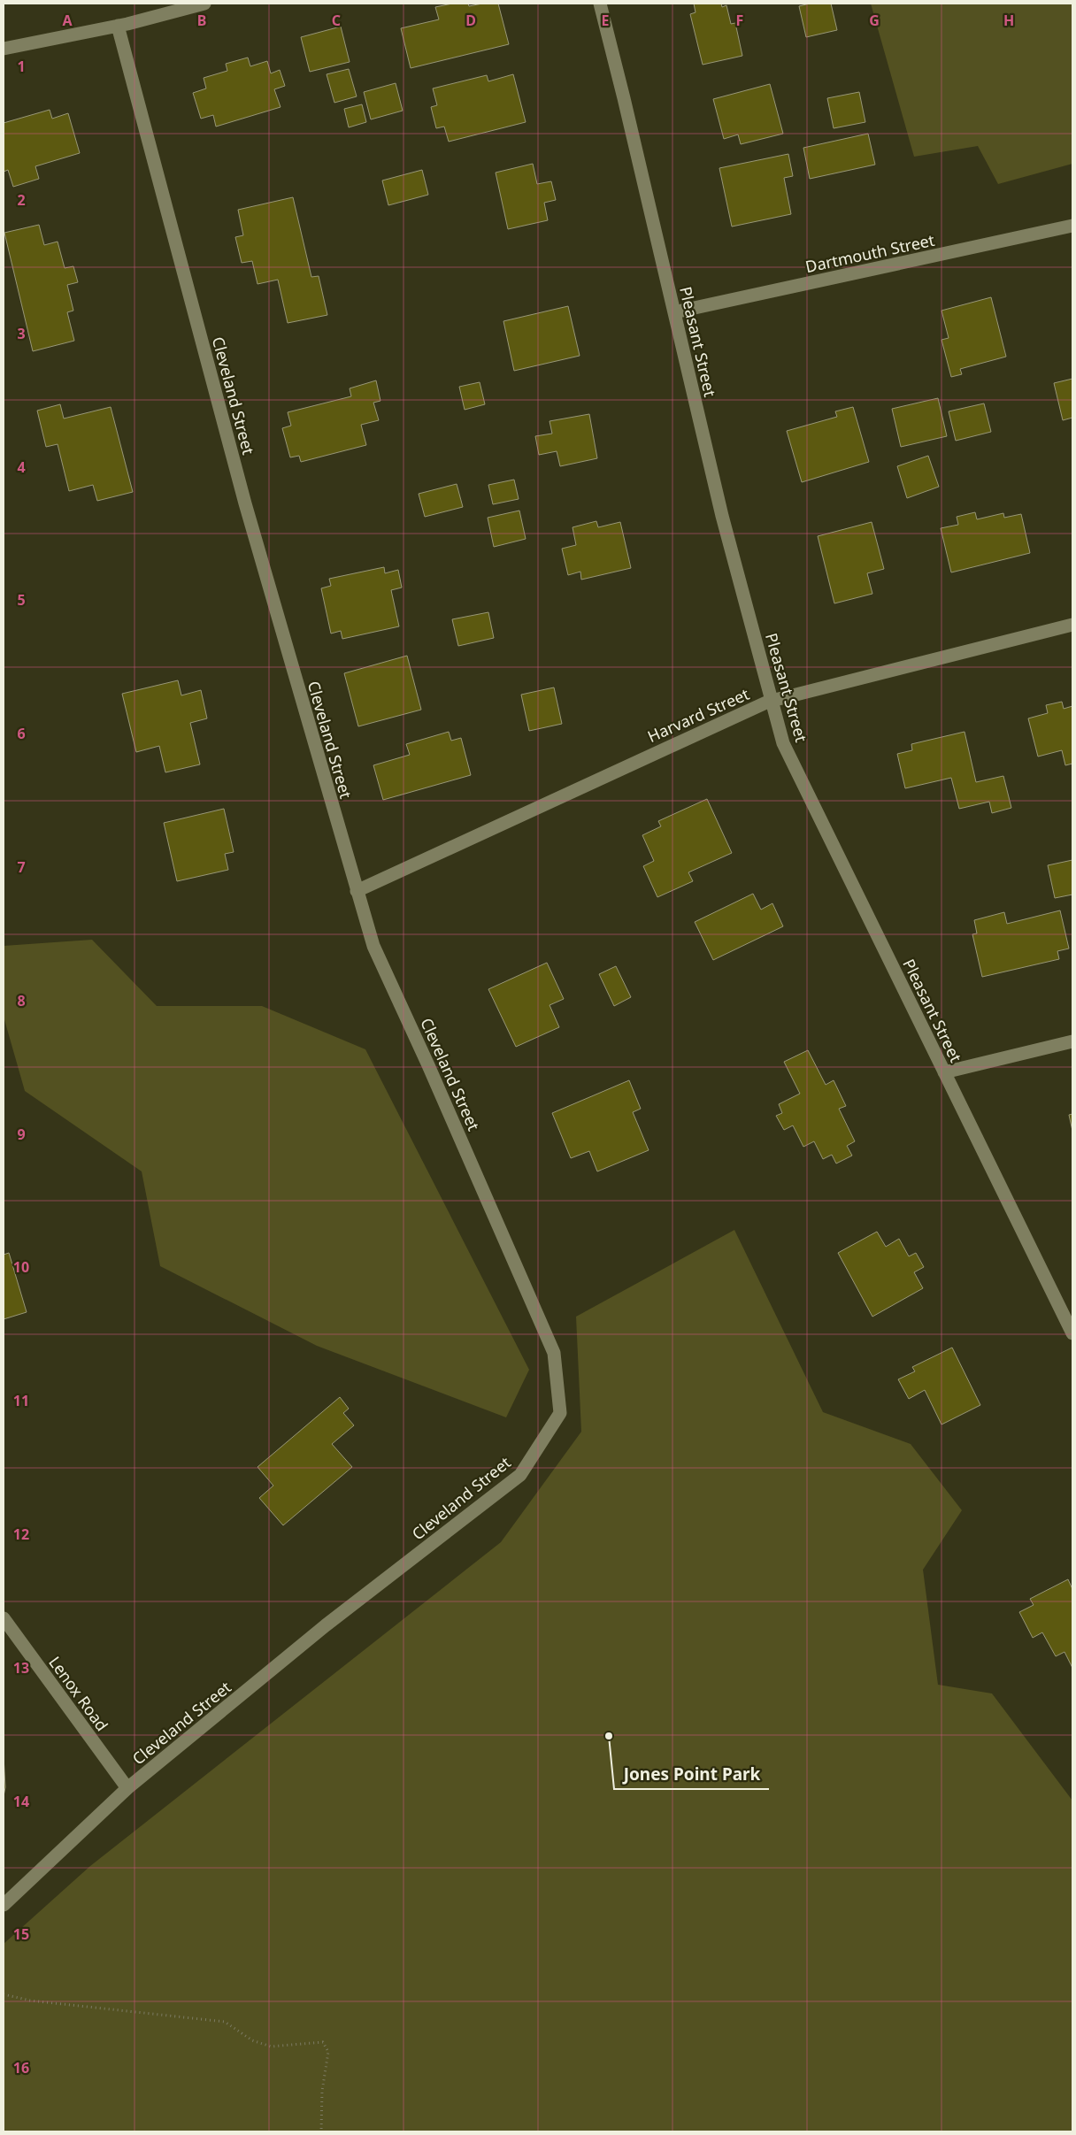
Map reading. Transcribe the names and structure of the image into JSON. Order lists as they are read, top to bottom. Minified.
{"streets":{"street":["Dartmouth Street","Pleasant Street","Cleveland Street","Harvard Street","Lenox Road"]},"crossings":[["Dartmouth Street","Pleasant Street"],["Pleasant Street","Harvard Street"],["Cleveland Street","Harvard Street"],["Cleveland Street","Lenox Road"]],"places":["Jones Point Park"],"grid":{"columns":["A","B","C","D","E","F","G","H"],"rows":["1","2","3","4","5","6","7","8","9","10","11","12","13","14","15","16"]}}
